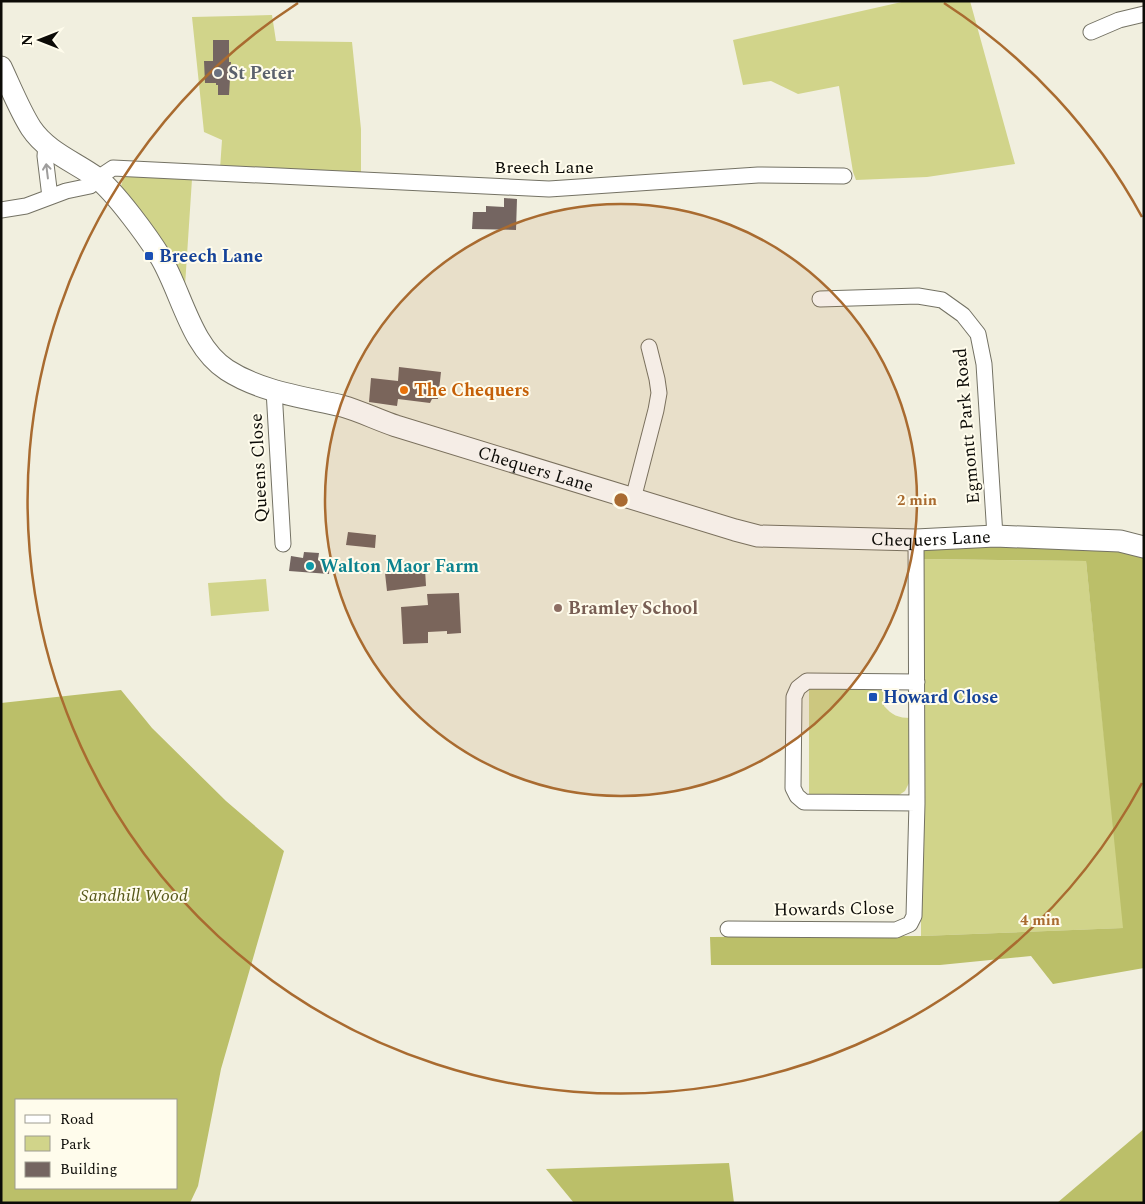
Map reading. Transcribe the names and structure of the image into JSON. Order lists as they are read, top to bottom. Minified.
{"streets":{"main road":["Chequers Lane"],"street":["Breech Lane","Egmontt Park Road","Queens Close","Howards Close"]},"crossings":[["Breech Lane","Chequers Lane"],["Egmontt Park Road","Chequers Lane"],["Queens Close","Chequers Lane"],["Chequers Lane","Howards Close"]],"parks":["Sandhill Wood"],"places":{"other":["St Peter","The Chequers","Walton Maor Farm","Bramley School"],"transit":["Breech Lane","Howard Close"]},"legend":["Road","Park","Building"],"north":"left","rings":["2 min","4 min"]}
